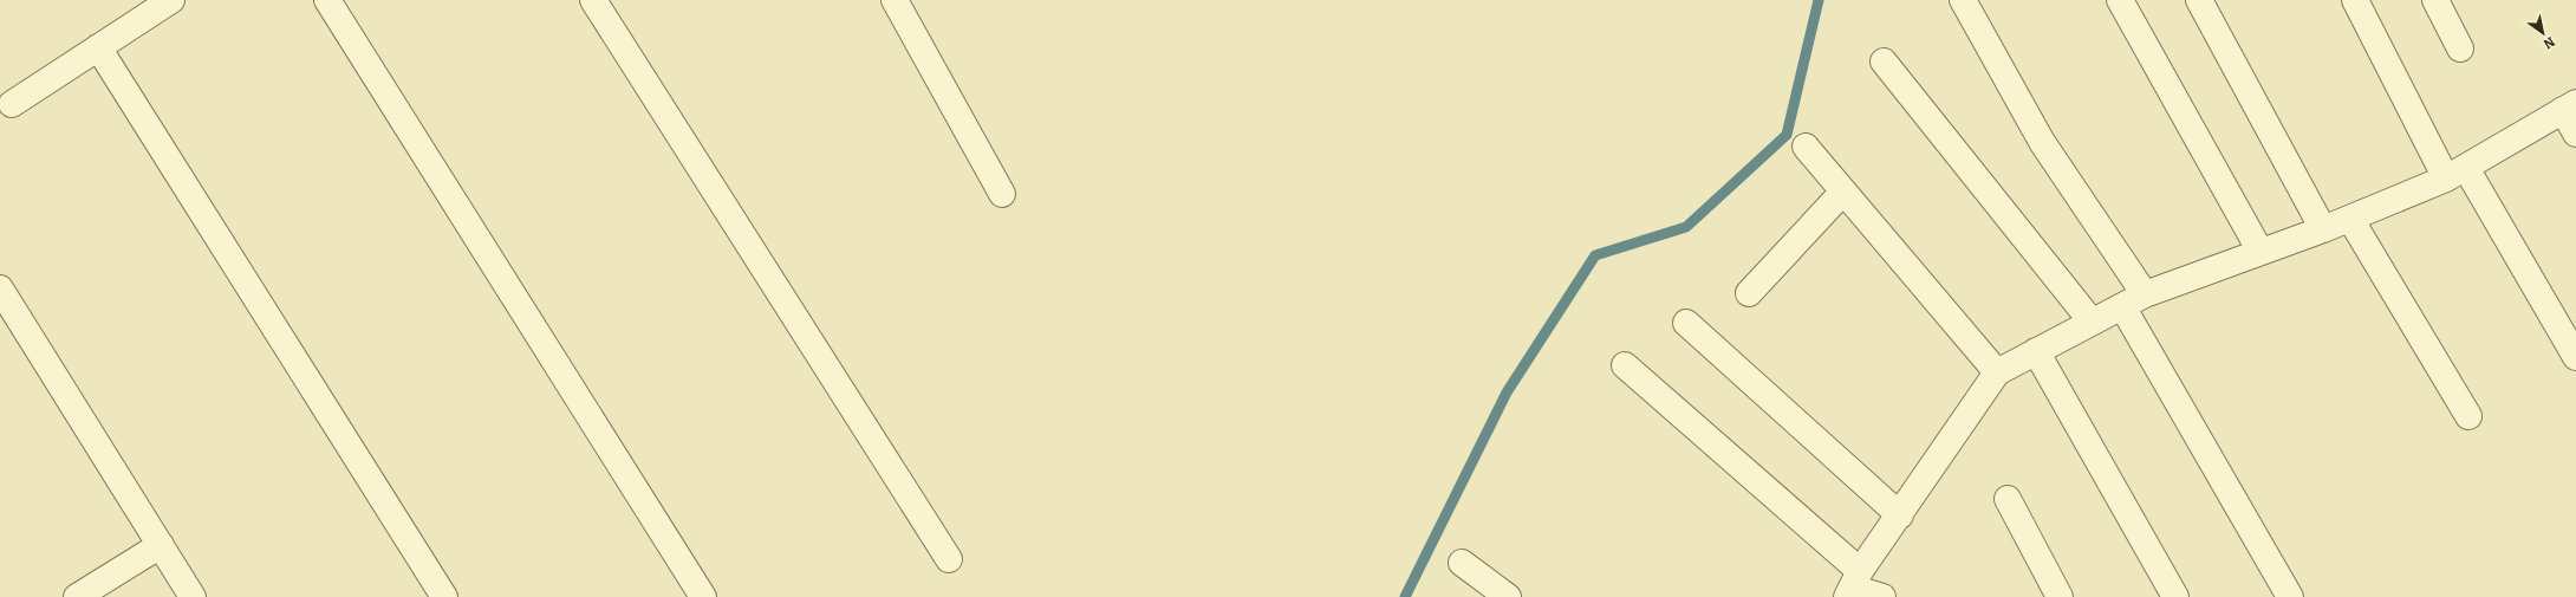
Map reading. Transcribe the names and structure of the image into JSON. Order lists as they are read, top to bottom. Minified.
{"north":"bottom right"}
